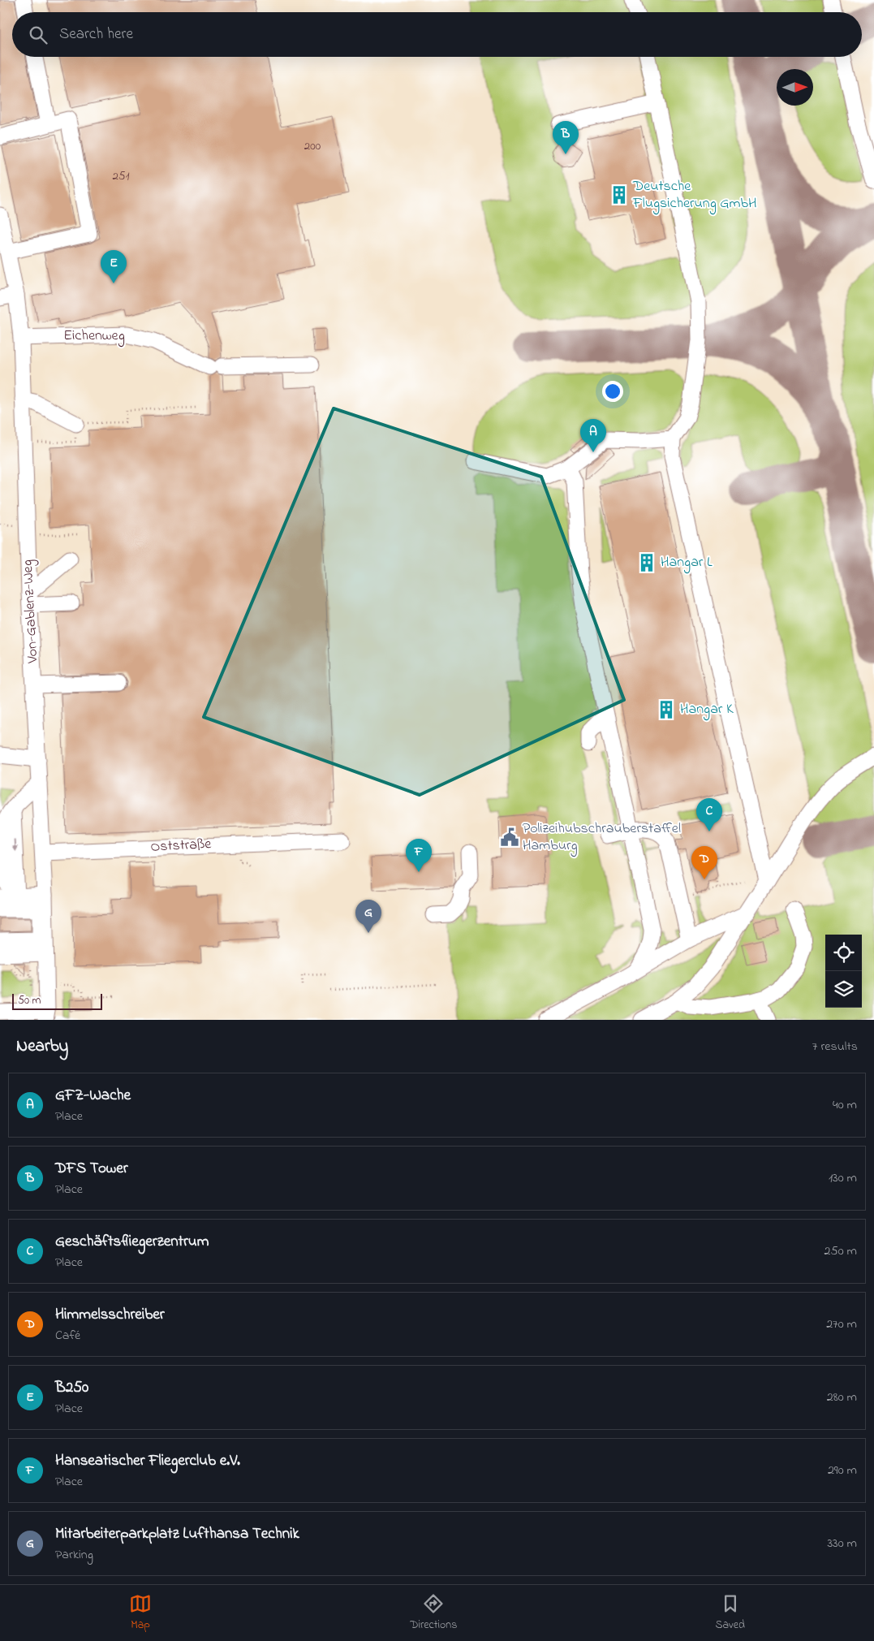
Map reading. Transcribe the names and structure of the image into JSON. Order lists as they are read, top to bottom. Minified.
{"streets":{"street":["Eichenweg","Von-Gablenz-Weg","Oststraße"]},"crossings":[["Eichenweg","Von-Gablenz-Weg"],["Von-Gablenz-Weg","Oststraße"]],"places":{"building":["Deutsche Flugsicherung GmbH","Hangar L","Hangar K"],"public building":["Polizeihubschrauberstaffel Hamburg"]},"house_numbers":["200","251"],"scale_bar":"50 m","north":"right","page":{"search":"Search here","pins":["B","E","A","C","F","D","G"],"scale":"50 m","heading":["Nearby","7 results"],"list":[{"mark":"A","name":"GFZ-Wache","note":"Place","value":"40 m"},{"mark":"B","name":"DFS Tower","note":"Place","value":"130 m"},{"mark":"C","name":"Geschäftsfliegerzentrum","note":"Place","value":"250 m"},{"mark":"D","name":"Himmelsschreiber","note":"Café","value":"270 m"},{"mark":"E","name":"B250","note":"Place","value":"280 m"},{"mark":"F","name":"Hanseatischer Fliegerclub e.V.","note":"Place","value":"290 m"},{"mark":"G","name":"Mitarbeiterparkplatz Lufthansa Technik","note":"Parking","value":"330 m"}],"nav":["Map","Directions","Saved"]}}
